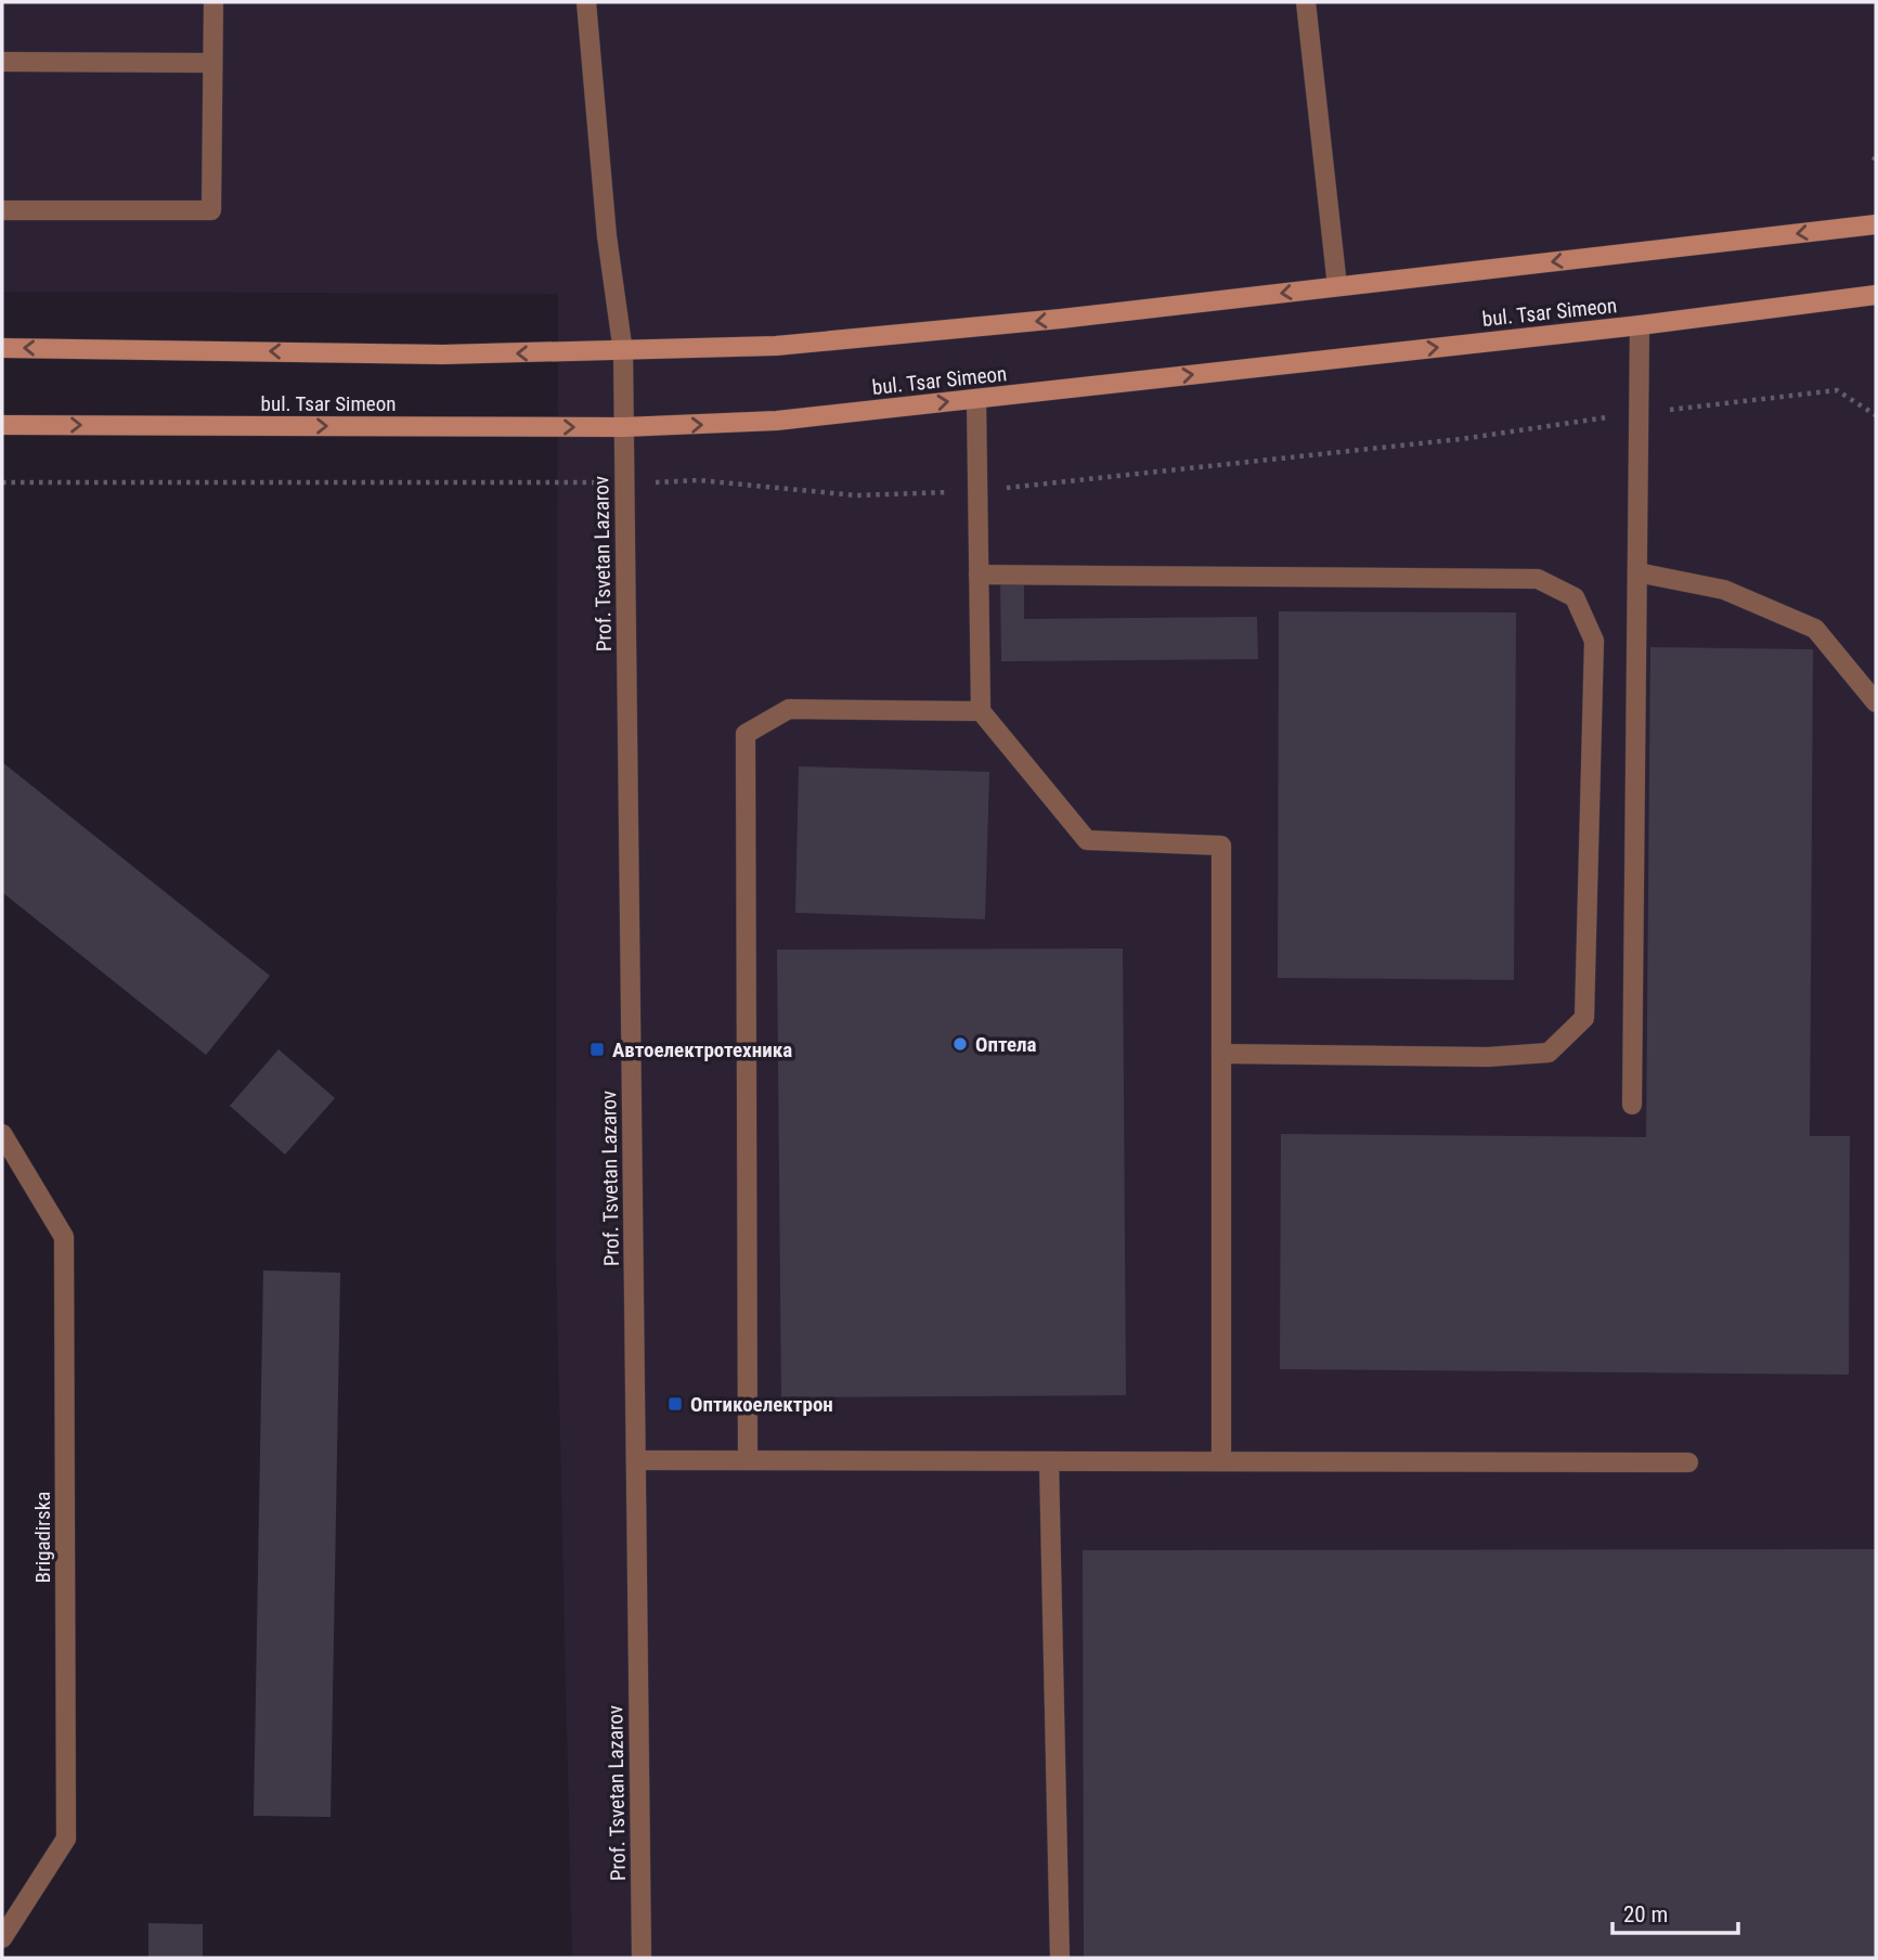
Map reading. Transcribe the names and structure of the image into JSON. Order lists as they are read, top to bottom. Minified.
{"streets":{"main road":["bul. Tsar Simeon"],"street":["Prof. Tsvetan Lazarov","Brigadirska"]},"crossings":[["bul. Tsar Simeon","Prof. Tsvetan Lazarov"]],"places":{"other":["Оптела"],"transit":["Автоелектротехника","Оптикоелектрон"]},"scale_bar":"20 m"}
